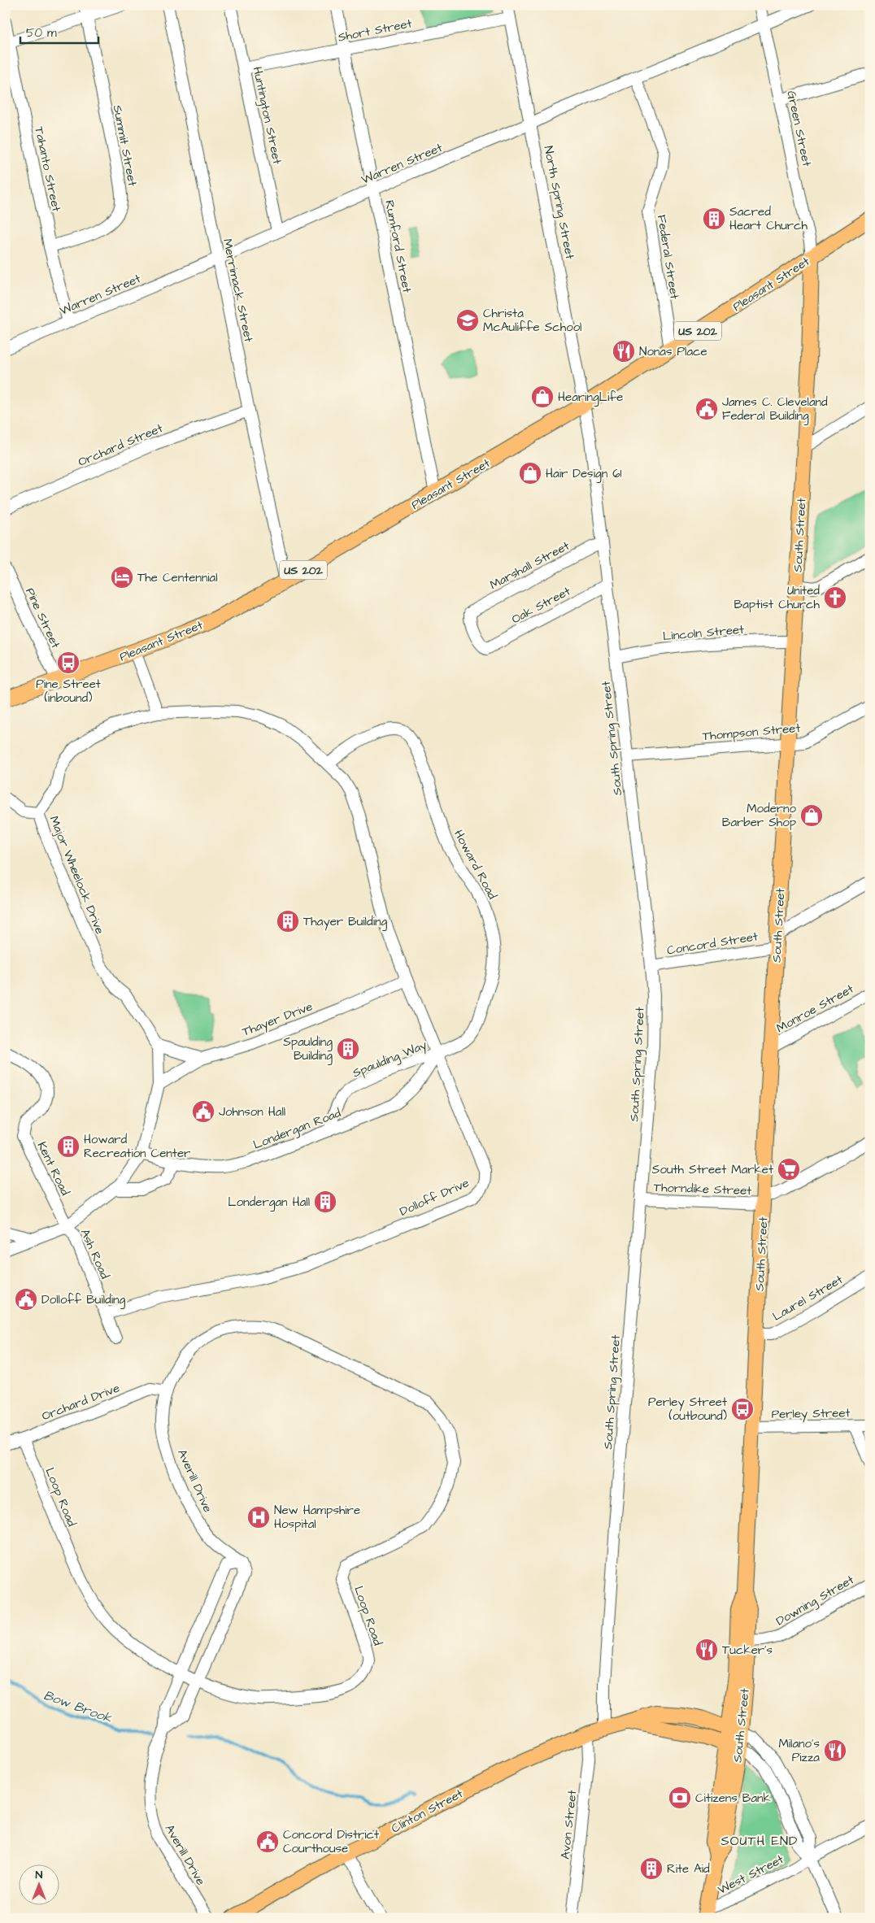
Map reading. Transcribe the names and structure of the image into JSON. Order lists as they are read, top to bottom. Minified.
{"streets":{"main road":["Pleasant Street","US 202","South Street","Clinton Street"],"street":["Short Street","Huntington Street","Green Street","Summit Street","Warren Street","Tahanto Street","North Spring Street","Rumford Street","Federal Street","Merrimack Street","Orchard Street","Marshall Street","Oak Street","Pine Street","Lincoln Street","Thompson Street","South Spring Street","Howard Road","Major Wheelock Drive","Concord Street","Monroe Street","Thayer Drive","Spaulding Way","Londergan Road","Kent Road","Thorndike Street","Dolloff Drive","Ash Road","Laurel Street","Orchard Drive","Perley Street","Averill Drive","Loop Road","Downing Street","Avon Street","West Street"]},"crossings":[["Short Street","Huntington Street"],["Short Street","North Spring Street"],["Short Street","Rumford Street"],["Huntington Street","Warren Street"],["Green Street","Warren Street"],["Green Street","Pleasant Street"],["Green Street","South Street"],["Summit Street","Tahanto Street"],["Warren Street","Tahanto Street"],["Warren Street","North Spring Street"],["Warren Street","Rumford Street"],["Warren Street","Federal Street"],["Warren Street","Merrimack Street"],["North Spring Street","Pleasant Street"],["North Spring Street","South Spring Street"],["Rumford Street","Pleasant Street"],["Federal Street","Pleasant Street"],["Pleasant Street","Merrimack Street"],["Pleasant Street","South Street"],["Pleasant Street","Pine Street"],["Pleasant Street","South Spring Street"],["Merrimack Street","Orchard Street"],["South Street","Lincoln Street"],["South Street","Thompson Street"],["South Street","Concord Street"],["South Street","Monroe Street"],["South Street","Thorndike Street"],["South Street","Laurel Street"],["South Street","Perley Street"],["South Street","Downing Street"],["South Street","Clinton Street"],["South Street","West Street"],["Marshall Street","Oak Street"],["Marshall Street","South Spring Street"],["Oak Street","South Spring Street"],["Lincoln Street","South Spring Street"],["Thompson Street","South Spring Street"],["South Spring Street","Concord Street"],["South Spring Street","Thorndike Street"],["South Spring Street","Clinton Street"],["Howard Road","Major Wheelock Drive"],["Howard Road","Spaulding Way"],["Howard Road","Londergan Road"],["Howard Road","Dolloff Drive"],["Major Wheelock Drive","Dolloff Drive"],["Thayer Drive","Dolloff Drive"],["Spaulding Way","Londergan Road"],["Spaulding Way","Dolloff Drive"],["Londergan Road","Dolloff Drive"],["Kent Road","Ash Road"],["Dolloff Drive","Ash Road"],["Orchard Drive","Averill Drive"],["Orchard Drive","Loop Road"],["Averill Drive","Loop Road"],["Clinton Street","Avon Street"]],"districts":["SOUTH END"],"water":["Bow Brook"],"places":{"building":["Sacred Heart Church","Thayer Building","Spaulding Building","Howard Recreation Center","Londergan Hall","Rite Aid"],"school or university":["Christa McAuliffe School"],"restaurant":["Nonas Place","Tucker's","Milano's Pizza"],"shop":["HearingLife","Hair Design 61","Moderno Barber Shop"],"public building":["James C. Cleveland Federal Building","Johnson Hall","Dolloff Building","Concord District Courthouse"],"hotel":["The Centennial"],"church":["United Baptist Church"],"bus stop":["Pine Street (inbound)","Perley Street (outbound)"],"supermarket":["South Street Market"],"hospital":["New Hampshire Hospital"],"bank":["Citizens Bank"]},"scale_bar":"50 m","north":"top"}
